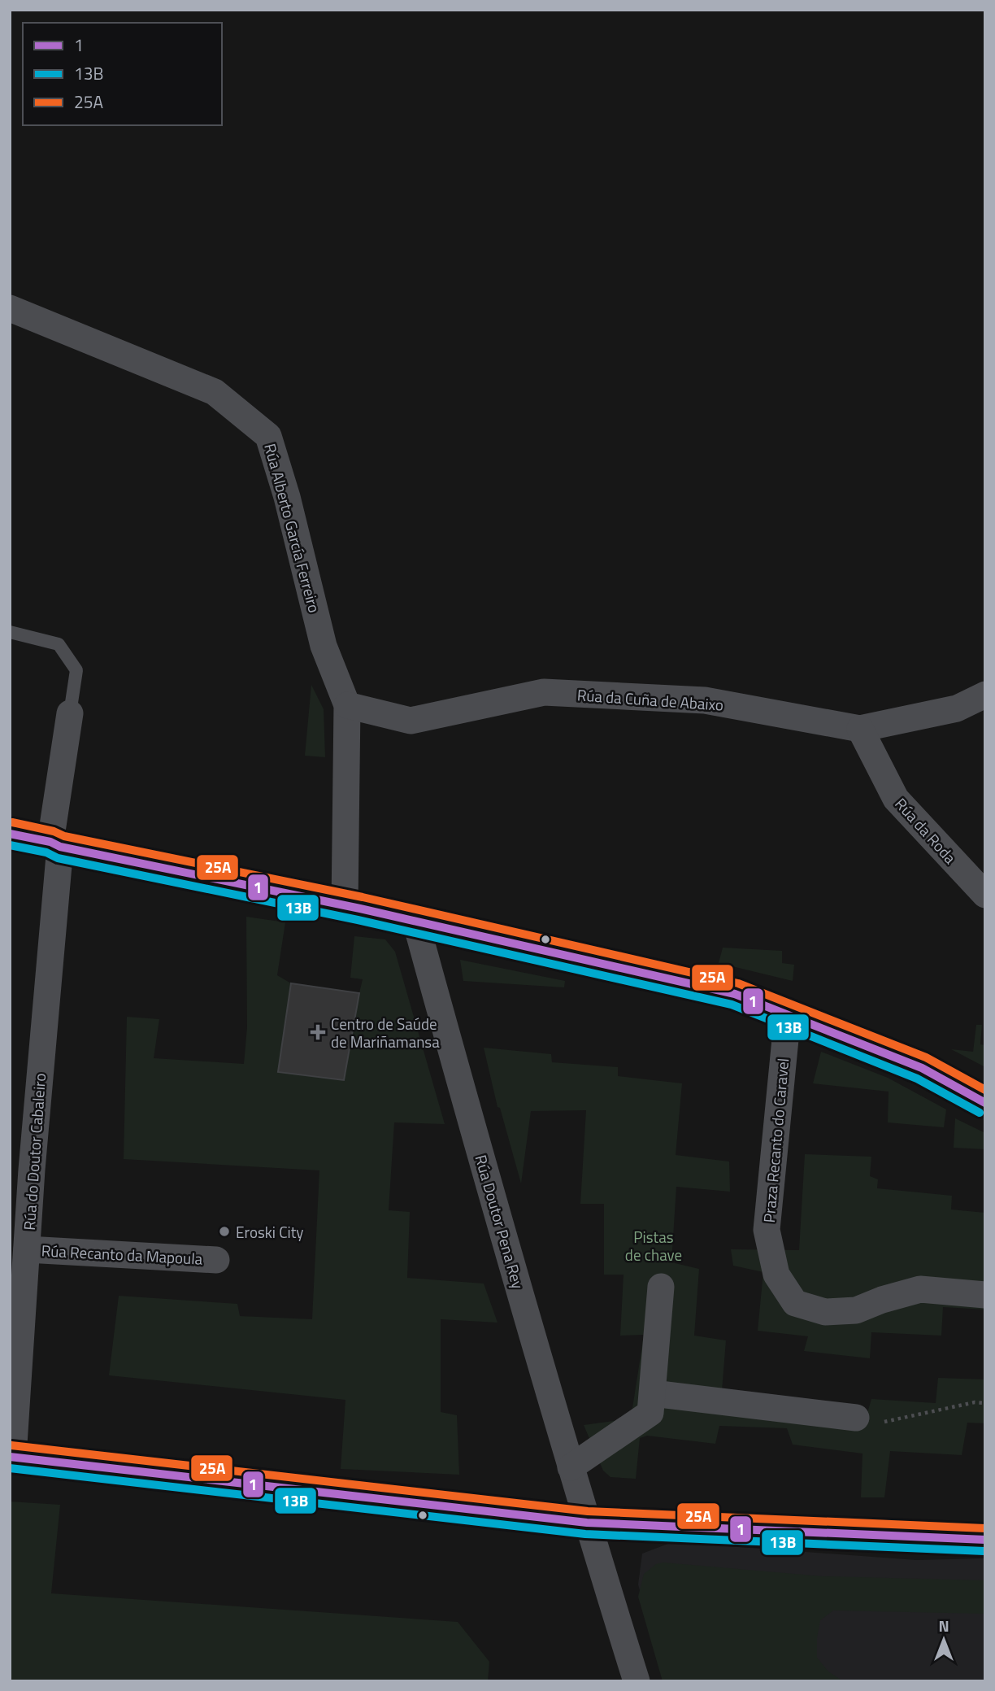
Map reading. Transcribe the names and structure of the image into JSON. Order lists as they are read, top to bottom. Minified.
{"streets":{"street":["Rúa Alberto García Ferreiro","Rúa da Cuña de Abaixo","Rúa da Roda","Praza Recanto do Caravel","Rúa do Doutor Cabaleiro","Rúa Doutor Pena Rey","Rúa Recanto da Mapoula"]},"crossings":[["Rúa Alberto García Ferreiro","Rúa da Cuña de Abaixo"],["Rúa da Cuña de Abaixo","Rúa da Roda"],["Rúa do Doutor Cabaleiro","Rúa Recanto da Mapoula"]],"parks":["Pistas de chave"],"places":{"health":["Centro de Saúde de Mariñamansa"],"other":["Eroski City"]},"lines":["transit line 25A","transit line 1","transit line 13B"],"legend":["1","13B","25A"],"north":"top"}
